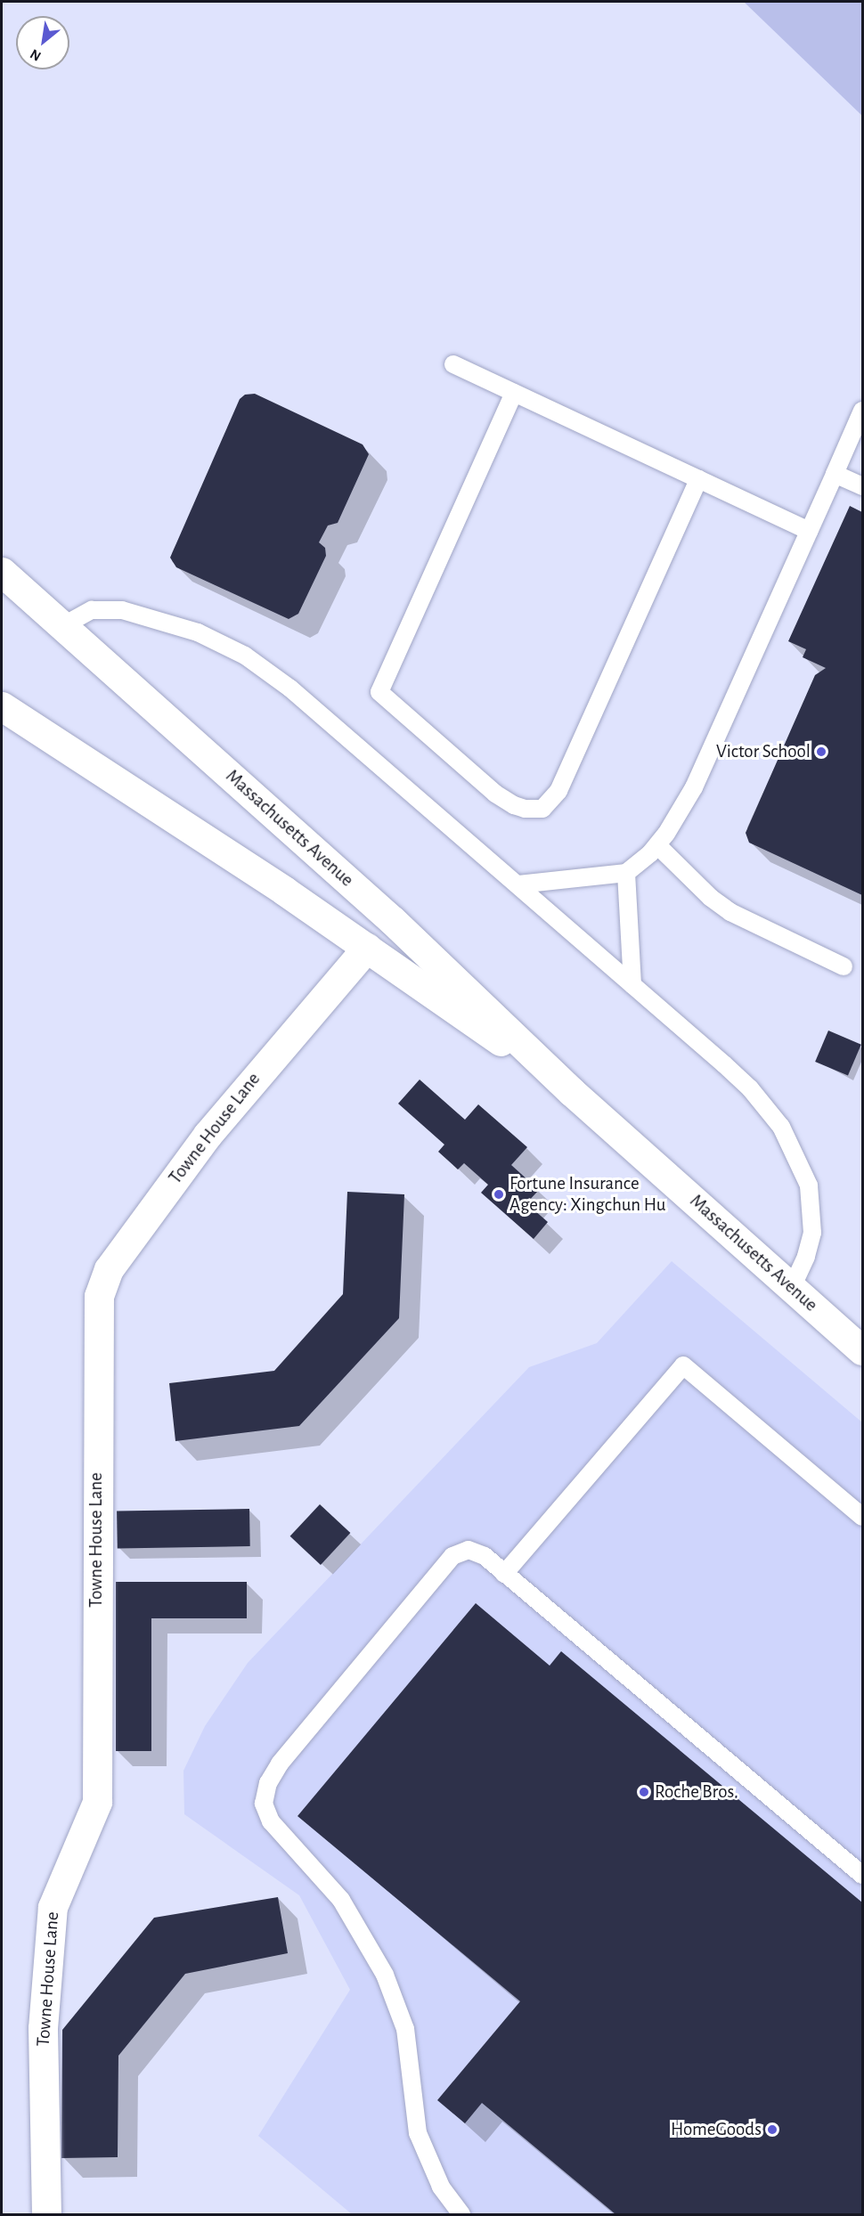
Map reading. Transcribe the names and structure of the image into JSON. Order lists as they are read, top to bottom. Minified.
{"streets":{"main road":["Massachusetts Avenue","Towne House Lane"]},"crossings":[["Massachusetts Avenue","Towne House Lane"]],"places":["Victor School","Fortune Insurance Agency: Xingchun Hu","Roche Bros.","HomeGoods"],"north":"bottom left"}
